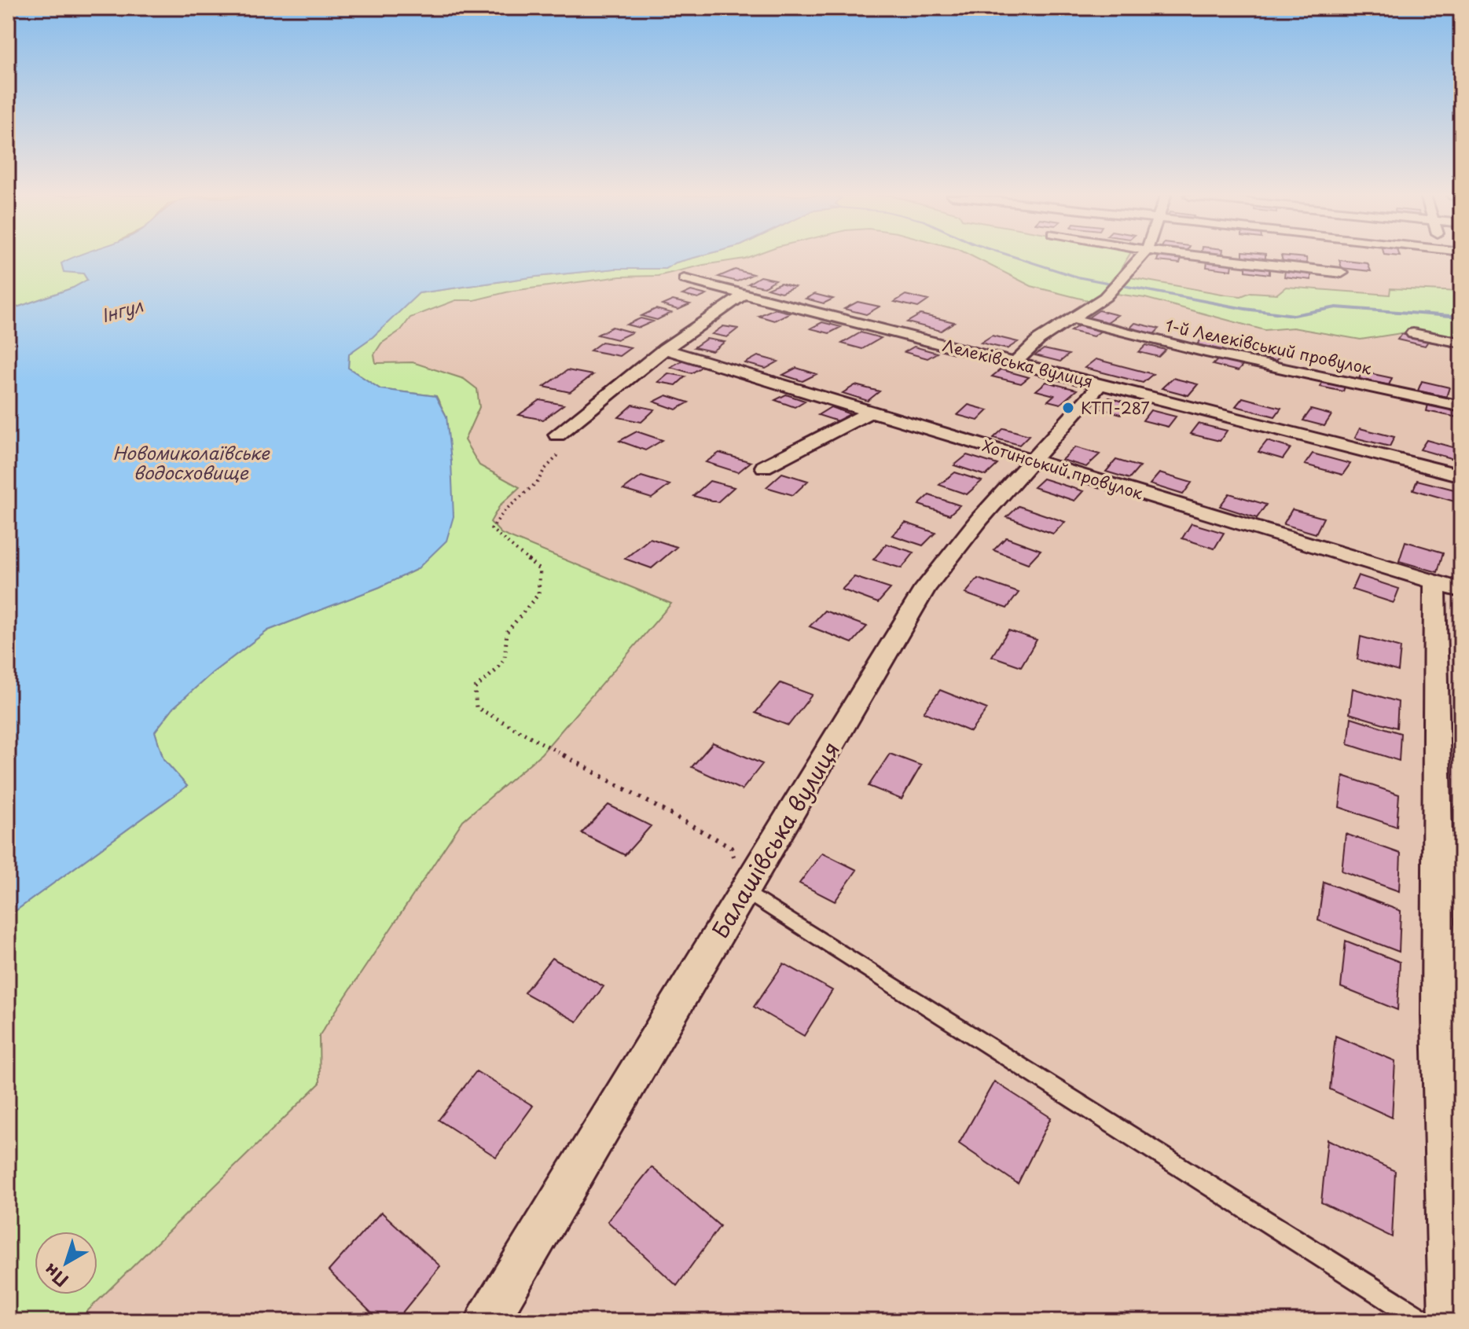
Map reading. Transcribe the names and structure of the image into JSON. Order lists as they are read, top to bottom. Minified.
{"streets":{"street":["1-й Лелеківський провулок","Лелеківська вулиця","Хотинський провулок","Балашівська вулиця"]},"crossings":[["Лелеківська вулиця","Балашівська вулиця"],["Хотинський провулок","Балашівська вулиця"]],"water":["Інгул","Новомиколаївське водосховище"],"places":["КТП-287"],"north":"bottom left"}
